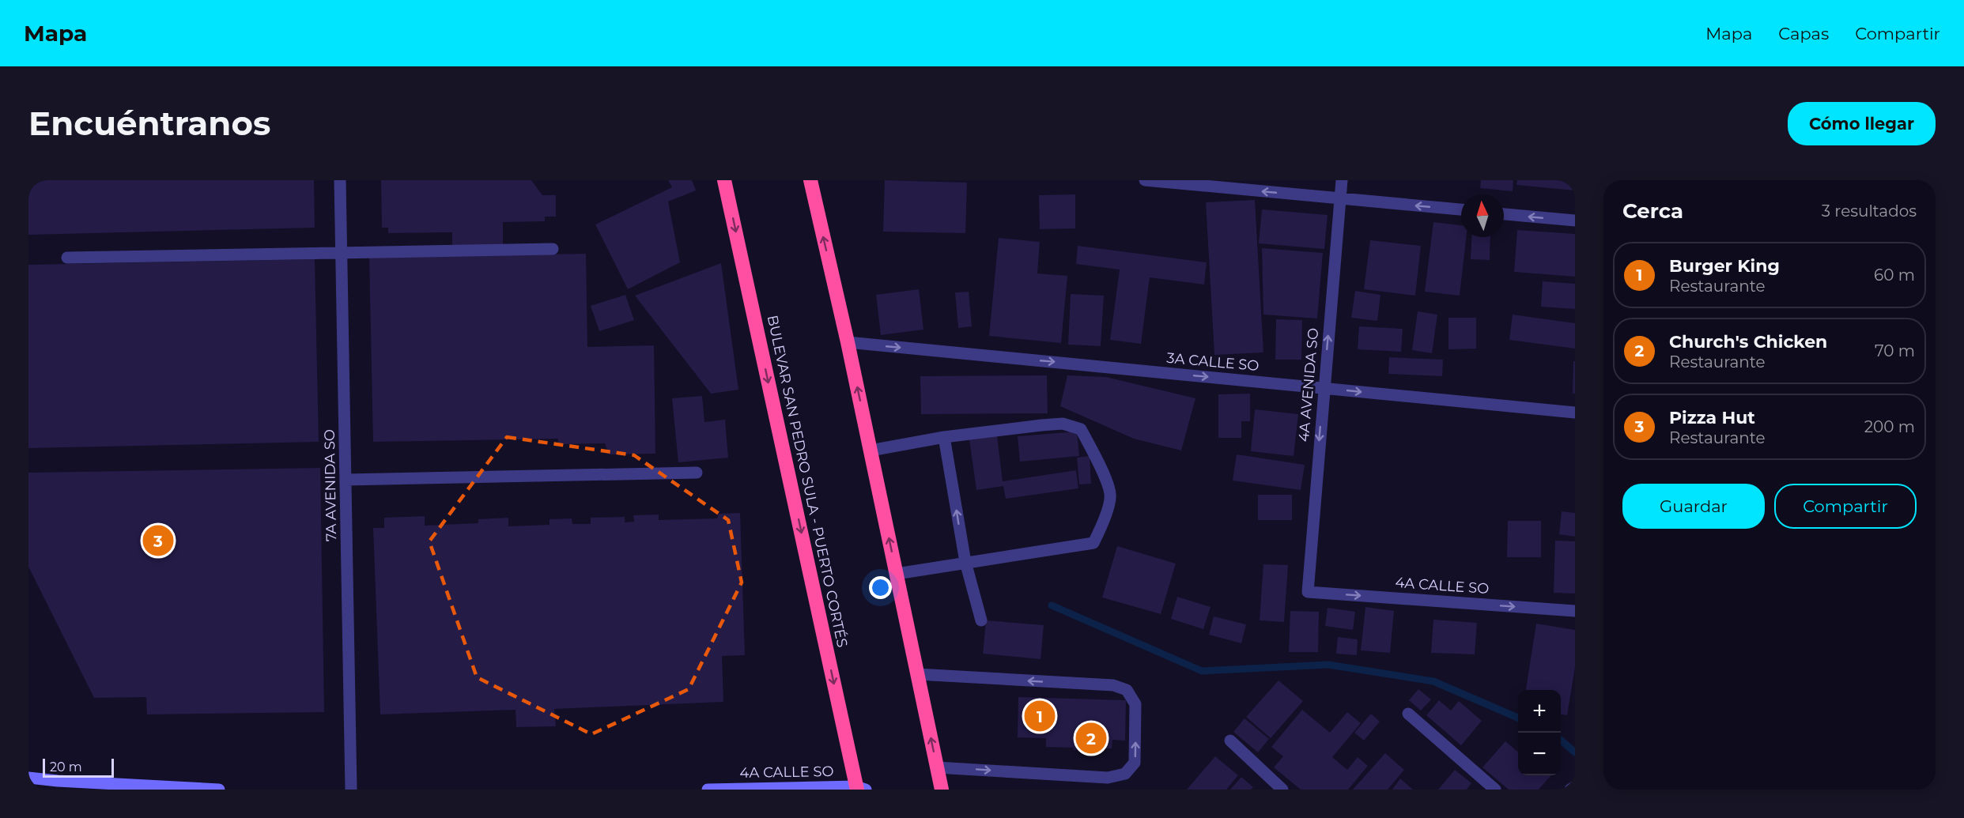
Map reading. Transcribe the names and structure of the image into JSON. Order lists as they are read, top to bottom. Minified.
{"streets":{"highway":["BULEVAR SAN PEDRO SULA - PUERTO CORTÉS"],"street":["3A CALLE SO","4A AVENIDA SO","7A AVENIDA SO","4A CALLE SO"]},"crossings":[["3A CALLE SO","4A AVENIDA SO"],["4A AVENIDA SO","4A CALLE SO"],["BULEVAR SAN PEDRO SULA - PUERTO CORTÉS","4A CALLE SO"]],"one_way":["3A CALLE SO","4A CALLE SO"],"scale_bar":"20 m","north":"top","page":{"header":"Mapa","nav":["Mapa","Capas","Compartir"],"buttons":["Cómo llegar",["Guardar","Compartir"]],"title":"Encuéntranos","heading":["Cerca","3 resultados"],"list":[{"mark":"1","name":"Burger King","note":"Restaurante","value":"60 m"},{"mark":"2","name":"Church's Chicken","note":"Restaurante","value":"70 m"},{"mark":"3","name":"Pizza Hut","note":"Restaurante","value":"200 m"}],"pins":["3","1","2"],"map_buttons":["+","−"],"scale":"20 m"}}
